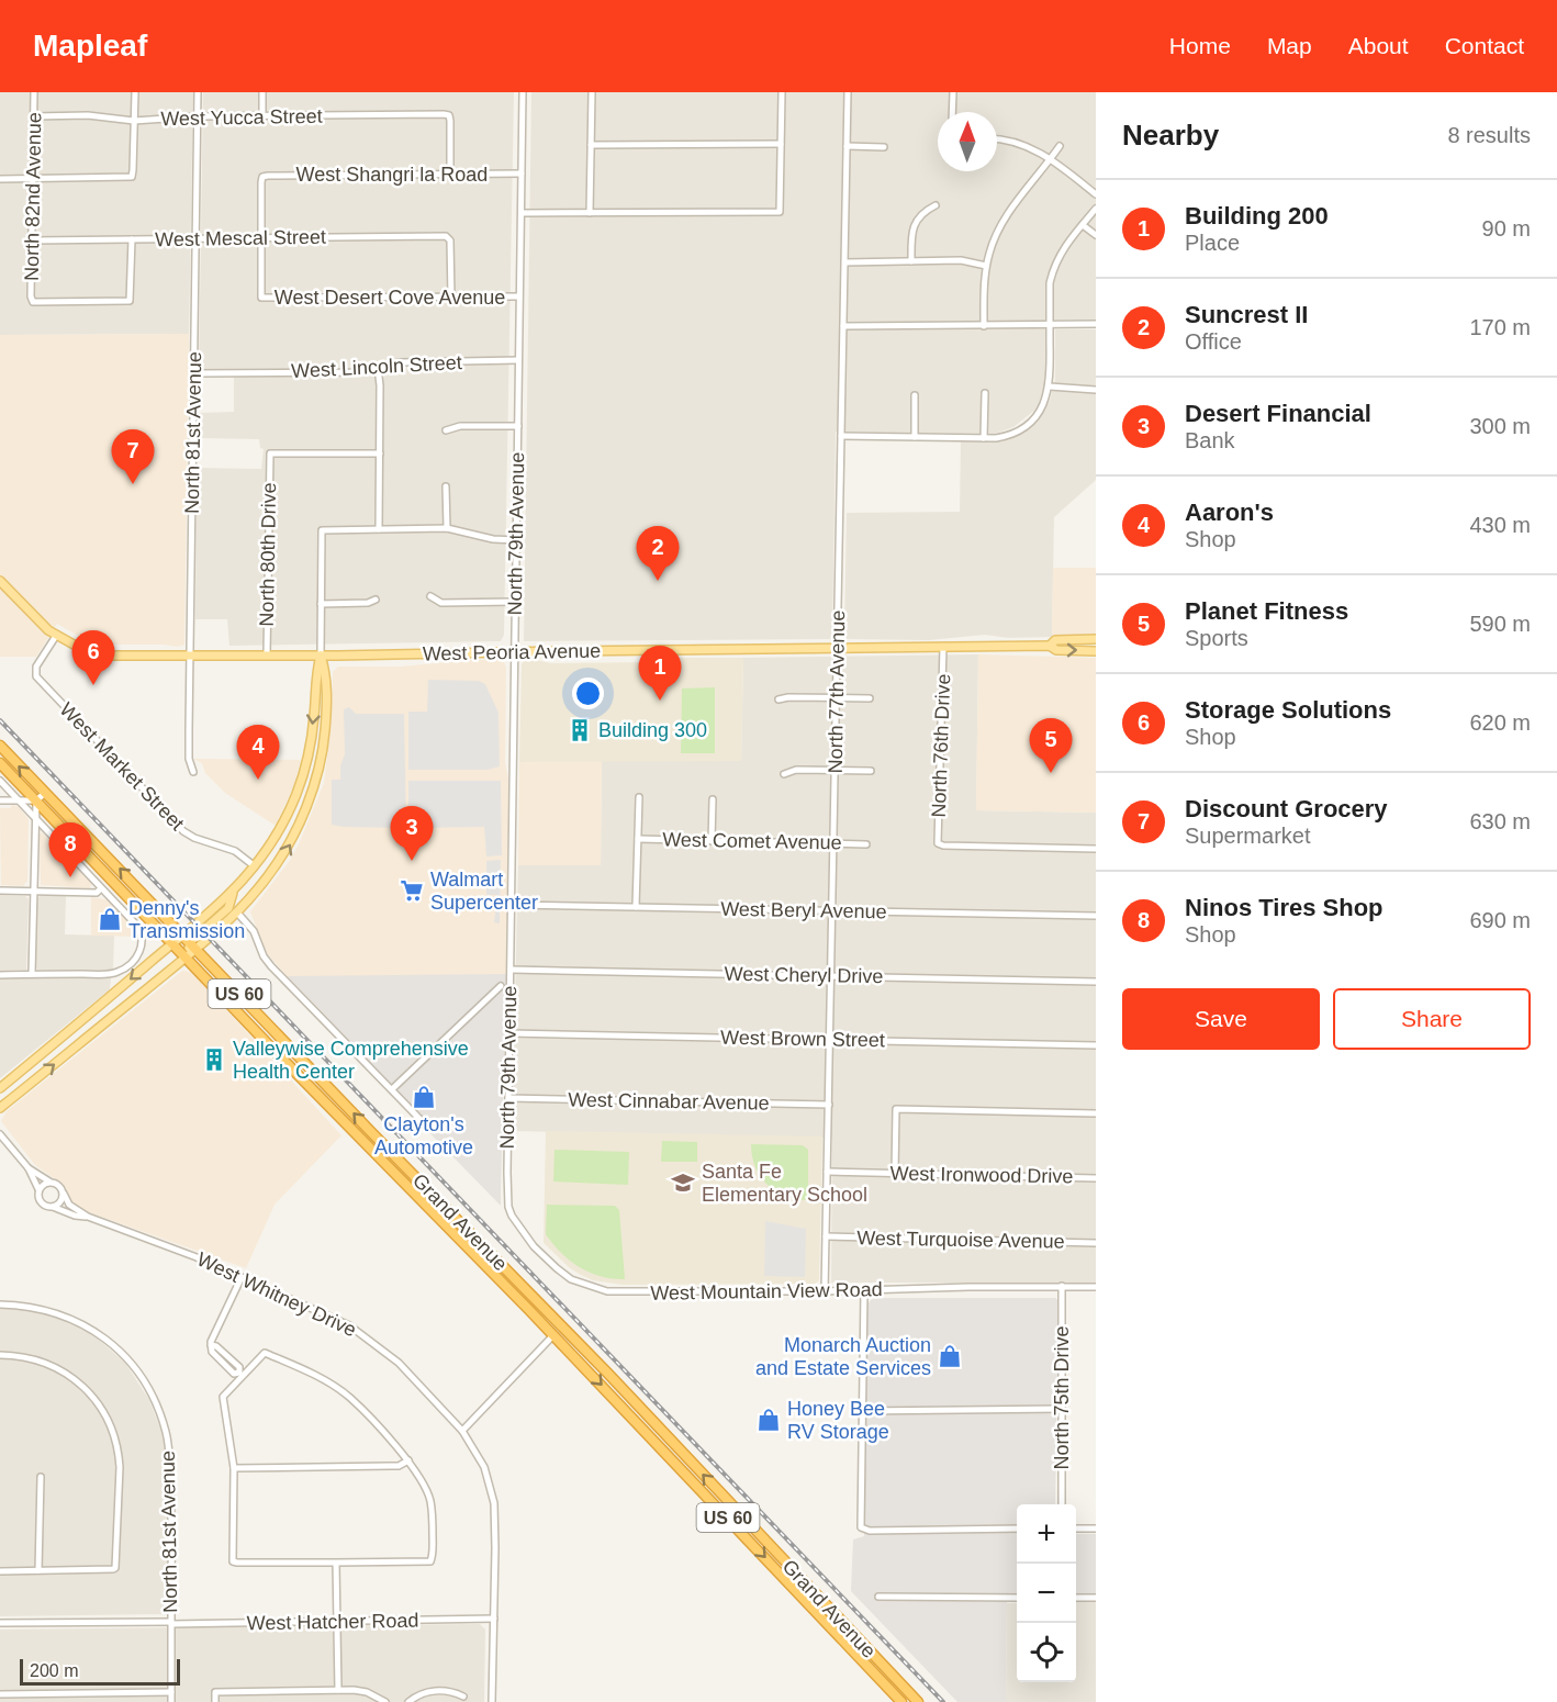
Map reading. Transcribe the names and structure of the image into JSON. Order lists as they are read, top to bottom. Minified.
{"streets":{"highway":["US 60","Grand Avenue"],"main road":["West Peoria Avenue"],"street":["West Yucca Street","West Shangri la Road","North 82nd Avenue","West Mescal Street","West Desert Cove Avenue","West Lincoln Street","North 81st Avenue","North 79th Avenue","North 80th Drive","North 77th Avenue","North 76th Drive","West Market Street","West Comet Avenue","West Beryl Avenue","West Cheryl Drive","West Brown Street","West Cinnabar Avenue","West Ironwood Drive","West Turquoise Avenue","West Mountain View Road","West Whitney Drive","North 75th Drive","West Hatcher Road"]},"crossings":[["West Yucca Street","West Shangri la Road"],["West Yucca Street","North 82nd Avenue"],["West Yucca Street","North 81st Avenue"],["West Shangri la Road","West Mescal Street"],["West Shangri la Road","West Desert Cove Avenue"],["West Shangri la Road","North 79th Avenue"],["North 82nd Avenue","West Mescal Street"],["West Mescal Street","West Desert Cove Avenue"],["West Mescal Street","North 81st Avenue"],["West Desert Cove Avenue","North 79th Avenue"],["West Lincoln Street","North 81st Avenue"],["West Lincoln Street","North 79th Avenue"],["North 81st Avenue","West Peoria Avenue"],["North 81st Avenue","West Hatcher Road"],["North 79th Avenue","West Peoria Avenue"],["North 79th Avenue","West Beryl Avenue"],["North 79th Avenue","West Cheryl Drive"],["North 79th Avenue","West Brown Street"],["North 79th Avenue","West Cinnabar Avenue"],["North 79th Avenue","West Mountain View Road"],["North 80th Drive","West Peoria Avenue"],["West Peoria Avenue","North 77th Avenue"],["West Peoria Avenue","North 76th Drive"],["West Peoria Avenue","West Market Street"],["North 77th Avenue","West Comet Avenue"],["North 77th Avenue","West Beryl Avenue"],["North 77th Avenue","West Cheryl Drive"],["North 77th Avenue","West Brown Street"],["North 77th Avenue","West Cinnabar Avenue"],["North 77th Avenue","West Ironwood Drive"],["North 77th Avenue","West Turquoise Avenue"],["North 77th Avenue","West Mountain View Road"],["West Mountain View Road","North 75th Drive"],["West Whitney Drive","West Hatcher Road"]],"places":{"building":["Building 300","Valleywise Comprehensive Health Center"],"supermarket":["Walmart Supercenter"],"shop":["Denny's Transmission","Clayton's Automotive","Monarch Auction and Estate Services","Honey Bee RV Storage"],"school or university":["Santa Fe Elementary School"]},"scale_bar":"200 m","north":"top","page":{"header":"Mapleaf","nav":["Home","Map","About","Contact"],"heading":["Nearby","8 results"],"list":[{"mark":"1","name":"Building 200","note":"Place","value":"90 m"},{"mark":"2","name":"Suncrest II","note":"Office","value":"170 m"},{"mark":"3","name":"Desert Financial","note":"Bank","value":"300 m"},{"mark":"4","name":"Aaron's","note":"Shop","value":"430 m"},{"mark":"5","name":"Planet Fitness","note":"Sports","value":"590 m"},{"mark":"6","name":"Storage Solutions","note":"Shop","value":"620 m"},{"mark":"7","name":"Discount Grocery","note":"Supermarket","value":"630 m"},{"mark":"8","name":"Ninos Tires Shop","note":"Shop","value":"690 m"}],"pins":["7","2","6","1","5","4","3","8"],"buttons":["Save","Share"],"map_buttons":["+","−"],"scale":"200 m"}}
